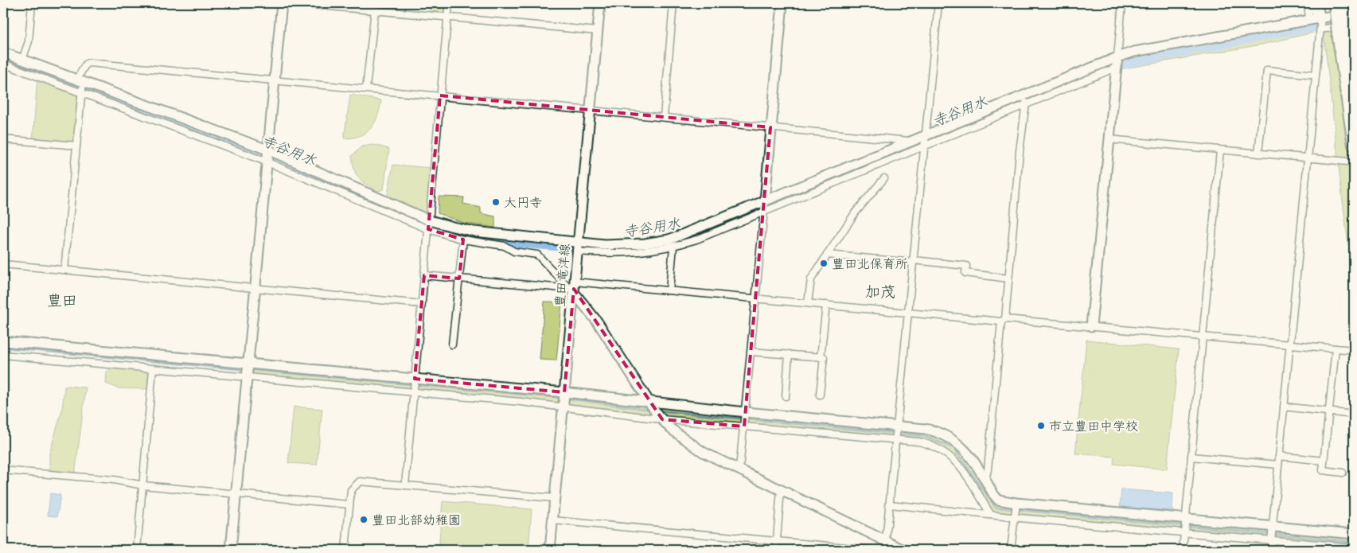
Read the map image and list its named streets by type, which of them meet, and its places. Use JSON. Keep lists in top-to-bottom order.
{
  "streets": {
    "street": ["豊田竜洋線"]
  },
  "districts": ["加茂", "豊田"],
  "water": ["寺谷用水"],
  "places": [
    "大円寺",
    "豊田北保育所",
    "市立豊田中学校",
    "豊田北部幼稚園"
  ]
}
